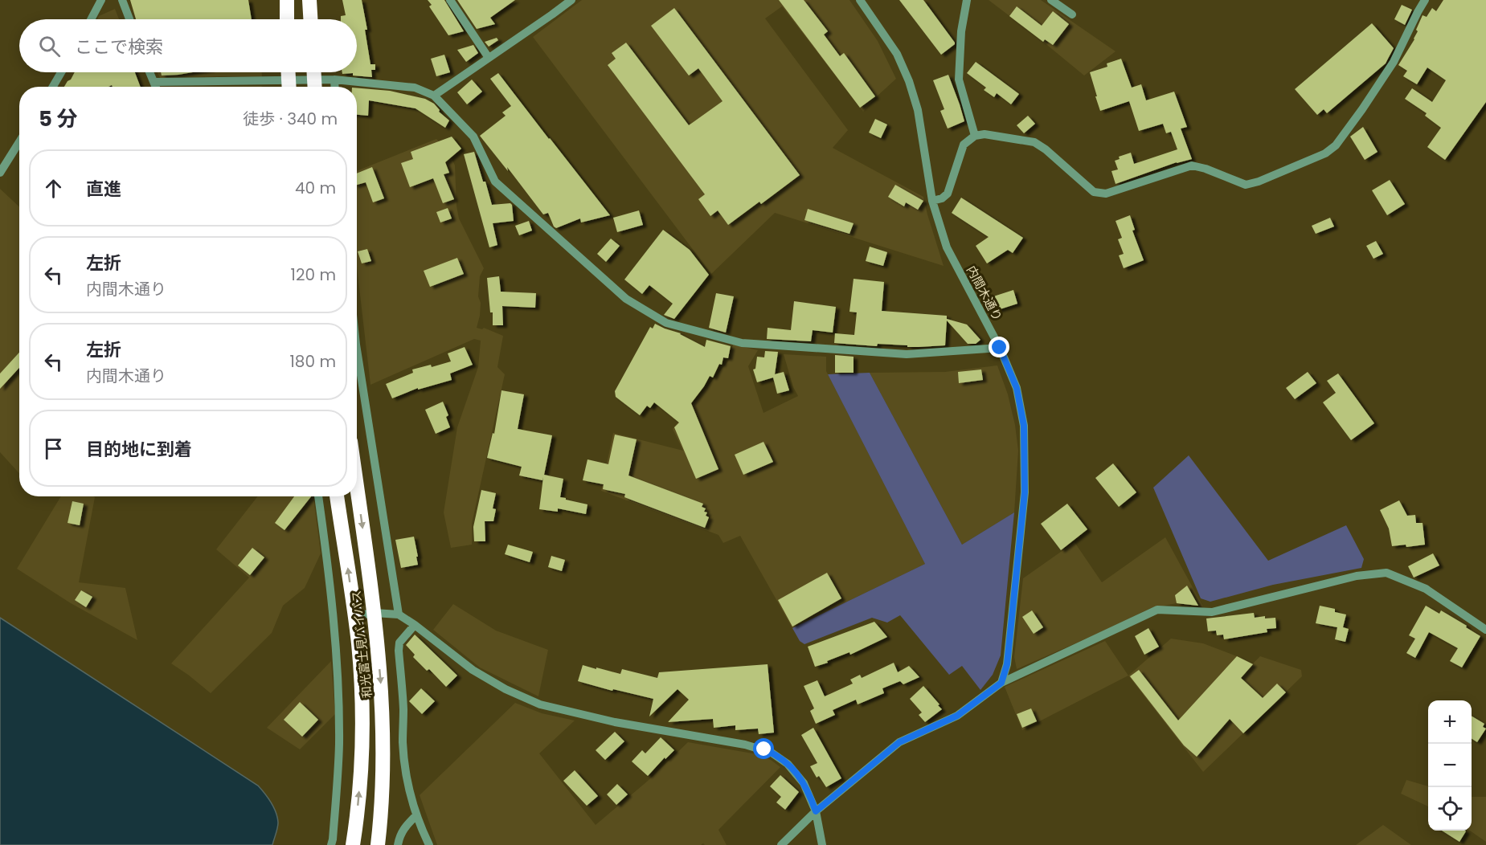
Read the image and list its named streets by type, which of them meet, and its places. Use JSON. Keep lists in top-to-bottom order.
{
  "streets": {
    "highway": ["和光富士見バイパス"],
    "street": ["内間木通り"]
  },
  "page": {
    "search": "ここで検索",
    "heading": ["5 分", "徒歩 · 340 m"],
    "list": [
      ["直進", "40 m"],
      ["左折", "内間木通り", "120 m"],
      ["左折", "内間木通り", "180 m"],
      "目的地に到着"
    ],
    "map_buttons": ["+", "−"]
  }
}
